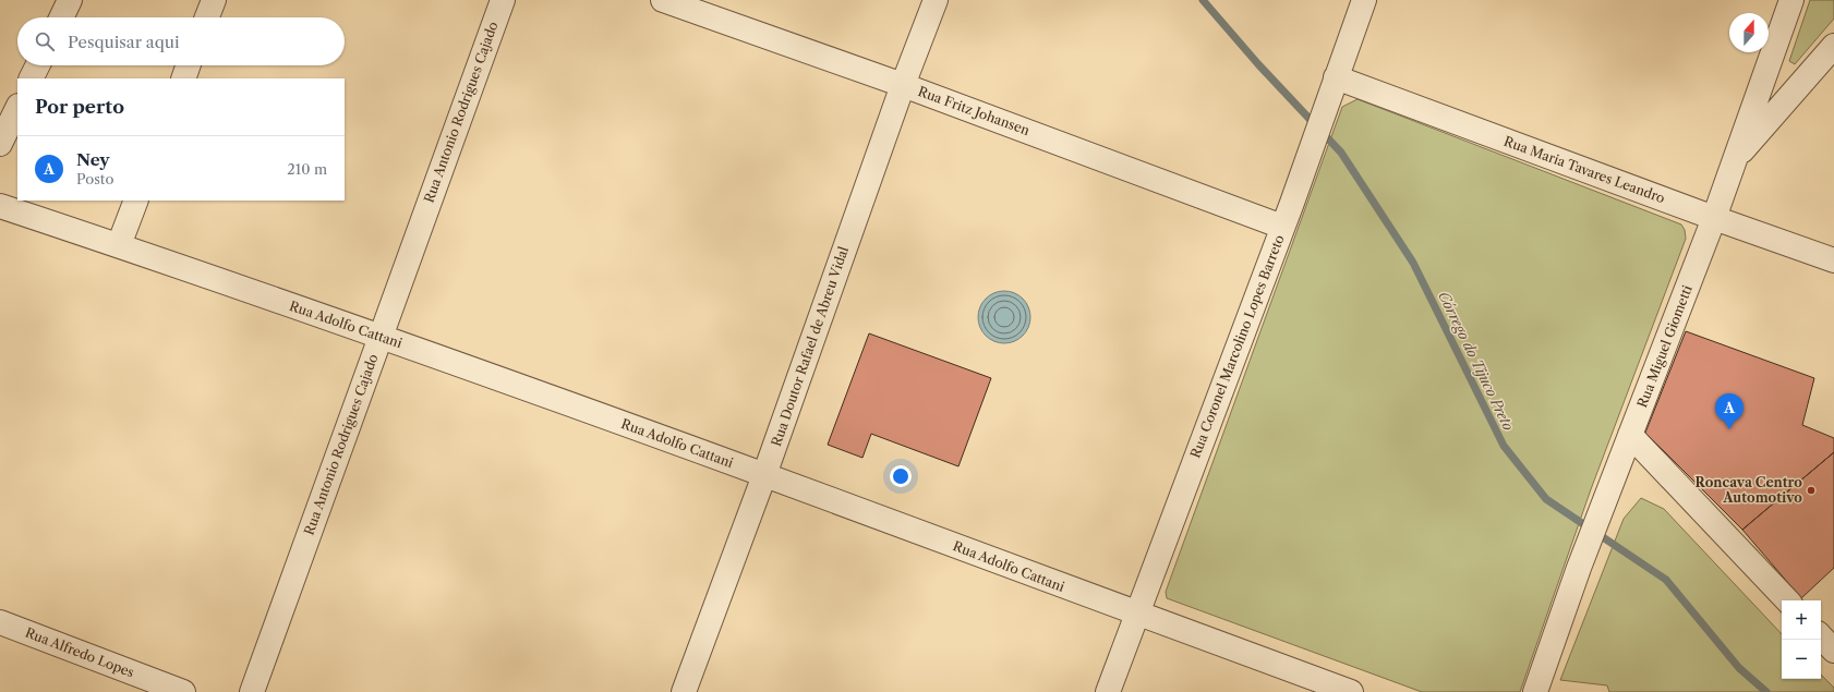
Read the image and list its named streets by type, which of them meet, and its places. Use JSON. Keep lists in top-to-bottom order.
{
  "streets": {
    "street": [
      "Rua Fritz Johansen",
      "Rua Antonio Rodrigues Cajado",
      "Rua Maria Tavares Leandro",
      "Rua Adolfo Cattani",
      "Rua Doutor Rafael de Abreu Vidal",
      "Rua Coronel Marcolino Lopes Barreto",
      "Rua Miguel Giometti",
      "Rua Alfredo Lopes"
    ]
  },
  "crossings": [
    ["Rua Fritz Johansen", "Rua Doutor Rafael de Abreu Vidal"],
    ["Rua Fritz Johansen", "Rua Coronel Marcolino Lopes Barreto"],
    ["Rua Antonio Rodrigues Cajado", "Rua Adolfo Cattani"],
    ["Rua Maria Tavares Leandro", "Rua Coronel Marcolino Lopes Barreto"],
    ["Rua Maria Tavares Leandro", "Rua Miguel Giometti"],
    ["Rua Adolfo Cattani", "Rua Doutor Rafael de Abreu Vidal"],
    ["Rua Adolfo Cattani", "Rua Coronel Marcolino Lopes Barreto"]
  ],
  "water": ["Córrego do Tijuco Preto"],
  "places": ["Roncava Centro Automotivo"],
  "north": "top",
  "page": {
    "search": "Pesquisar aqui",
    "heading": "Por perto",
    "list": [
      {
        "mark": "A",
        "name": "Ney",
        "note": "Posto",
        "value": "210 m"
      }
    ],
    "pins": "A",
    "map_buttons": ["+", "−"]
  }
}
